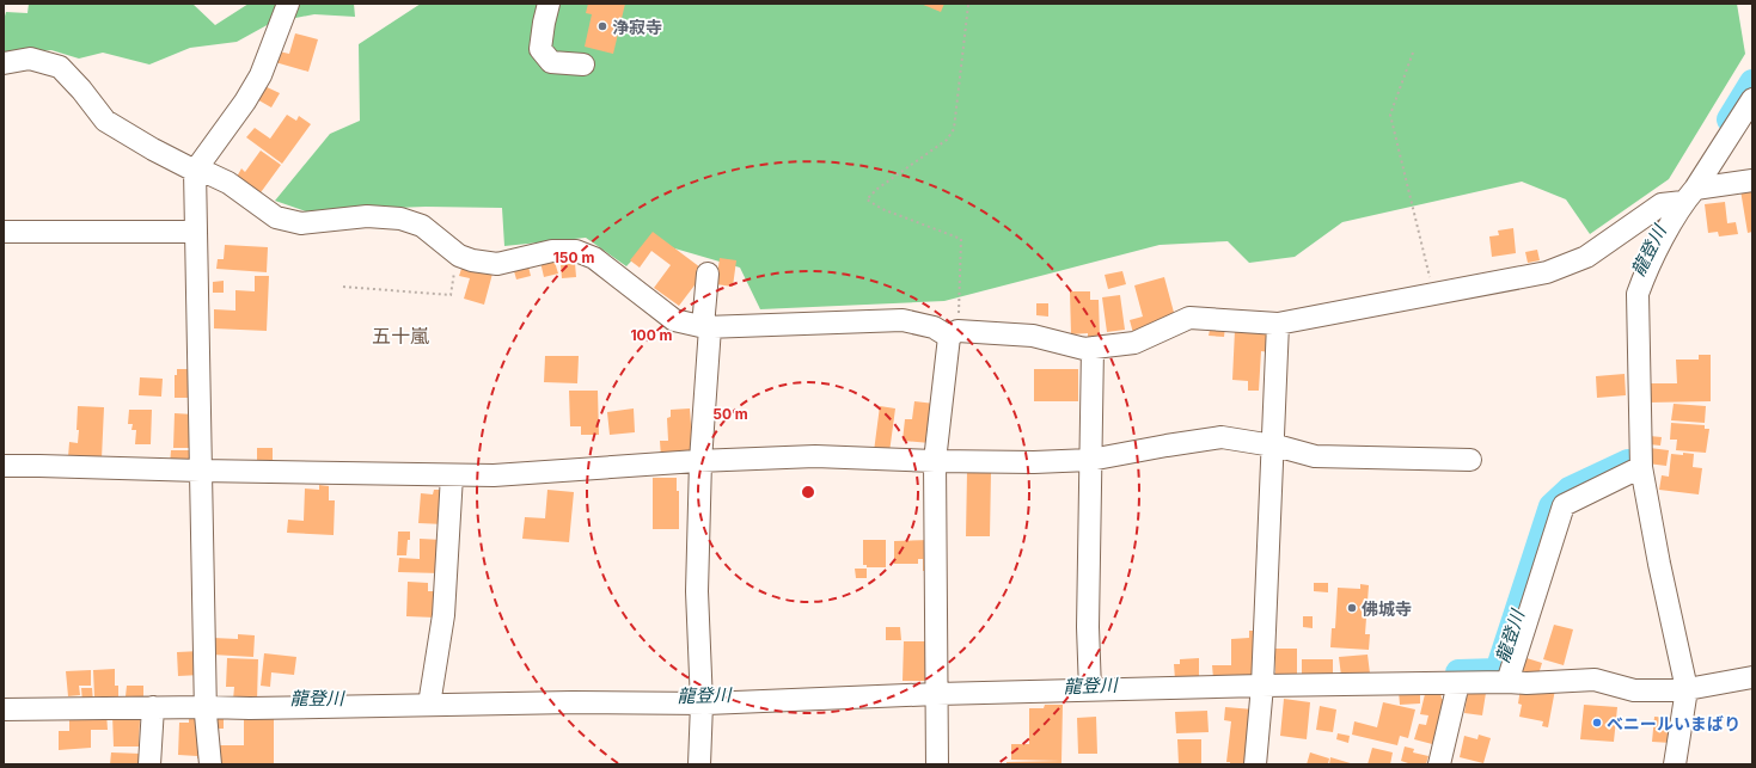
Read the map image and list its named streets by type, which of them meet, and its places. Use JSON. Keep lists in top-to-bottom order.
{
  "districts": ["五十嵐"],
  "water": ["龍登川"],
  "places": ["浄寂寺", "佛城寺", "べニールいまばり"],
  "rings": ["150 m", "100 m", "50 m"]
}
